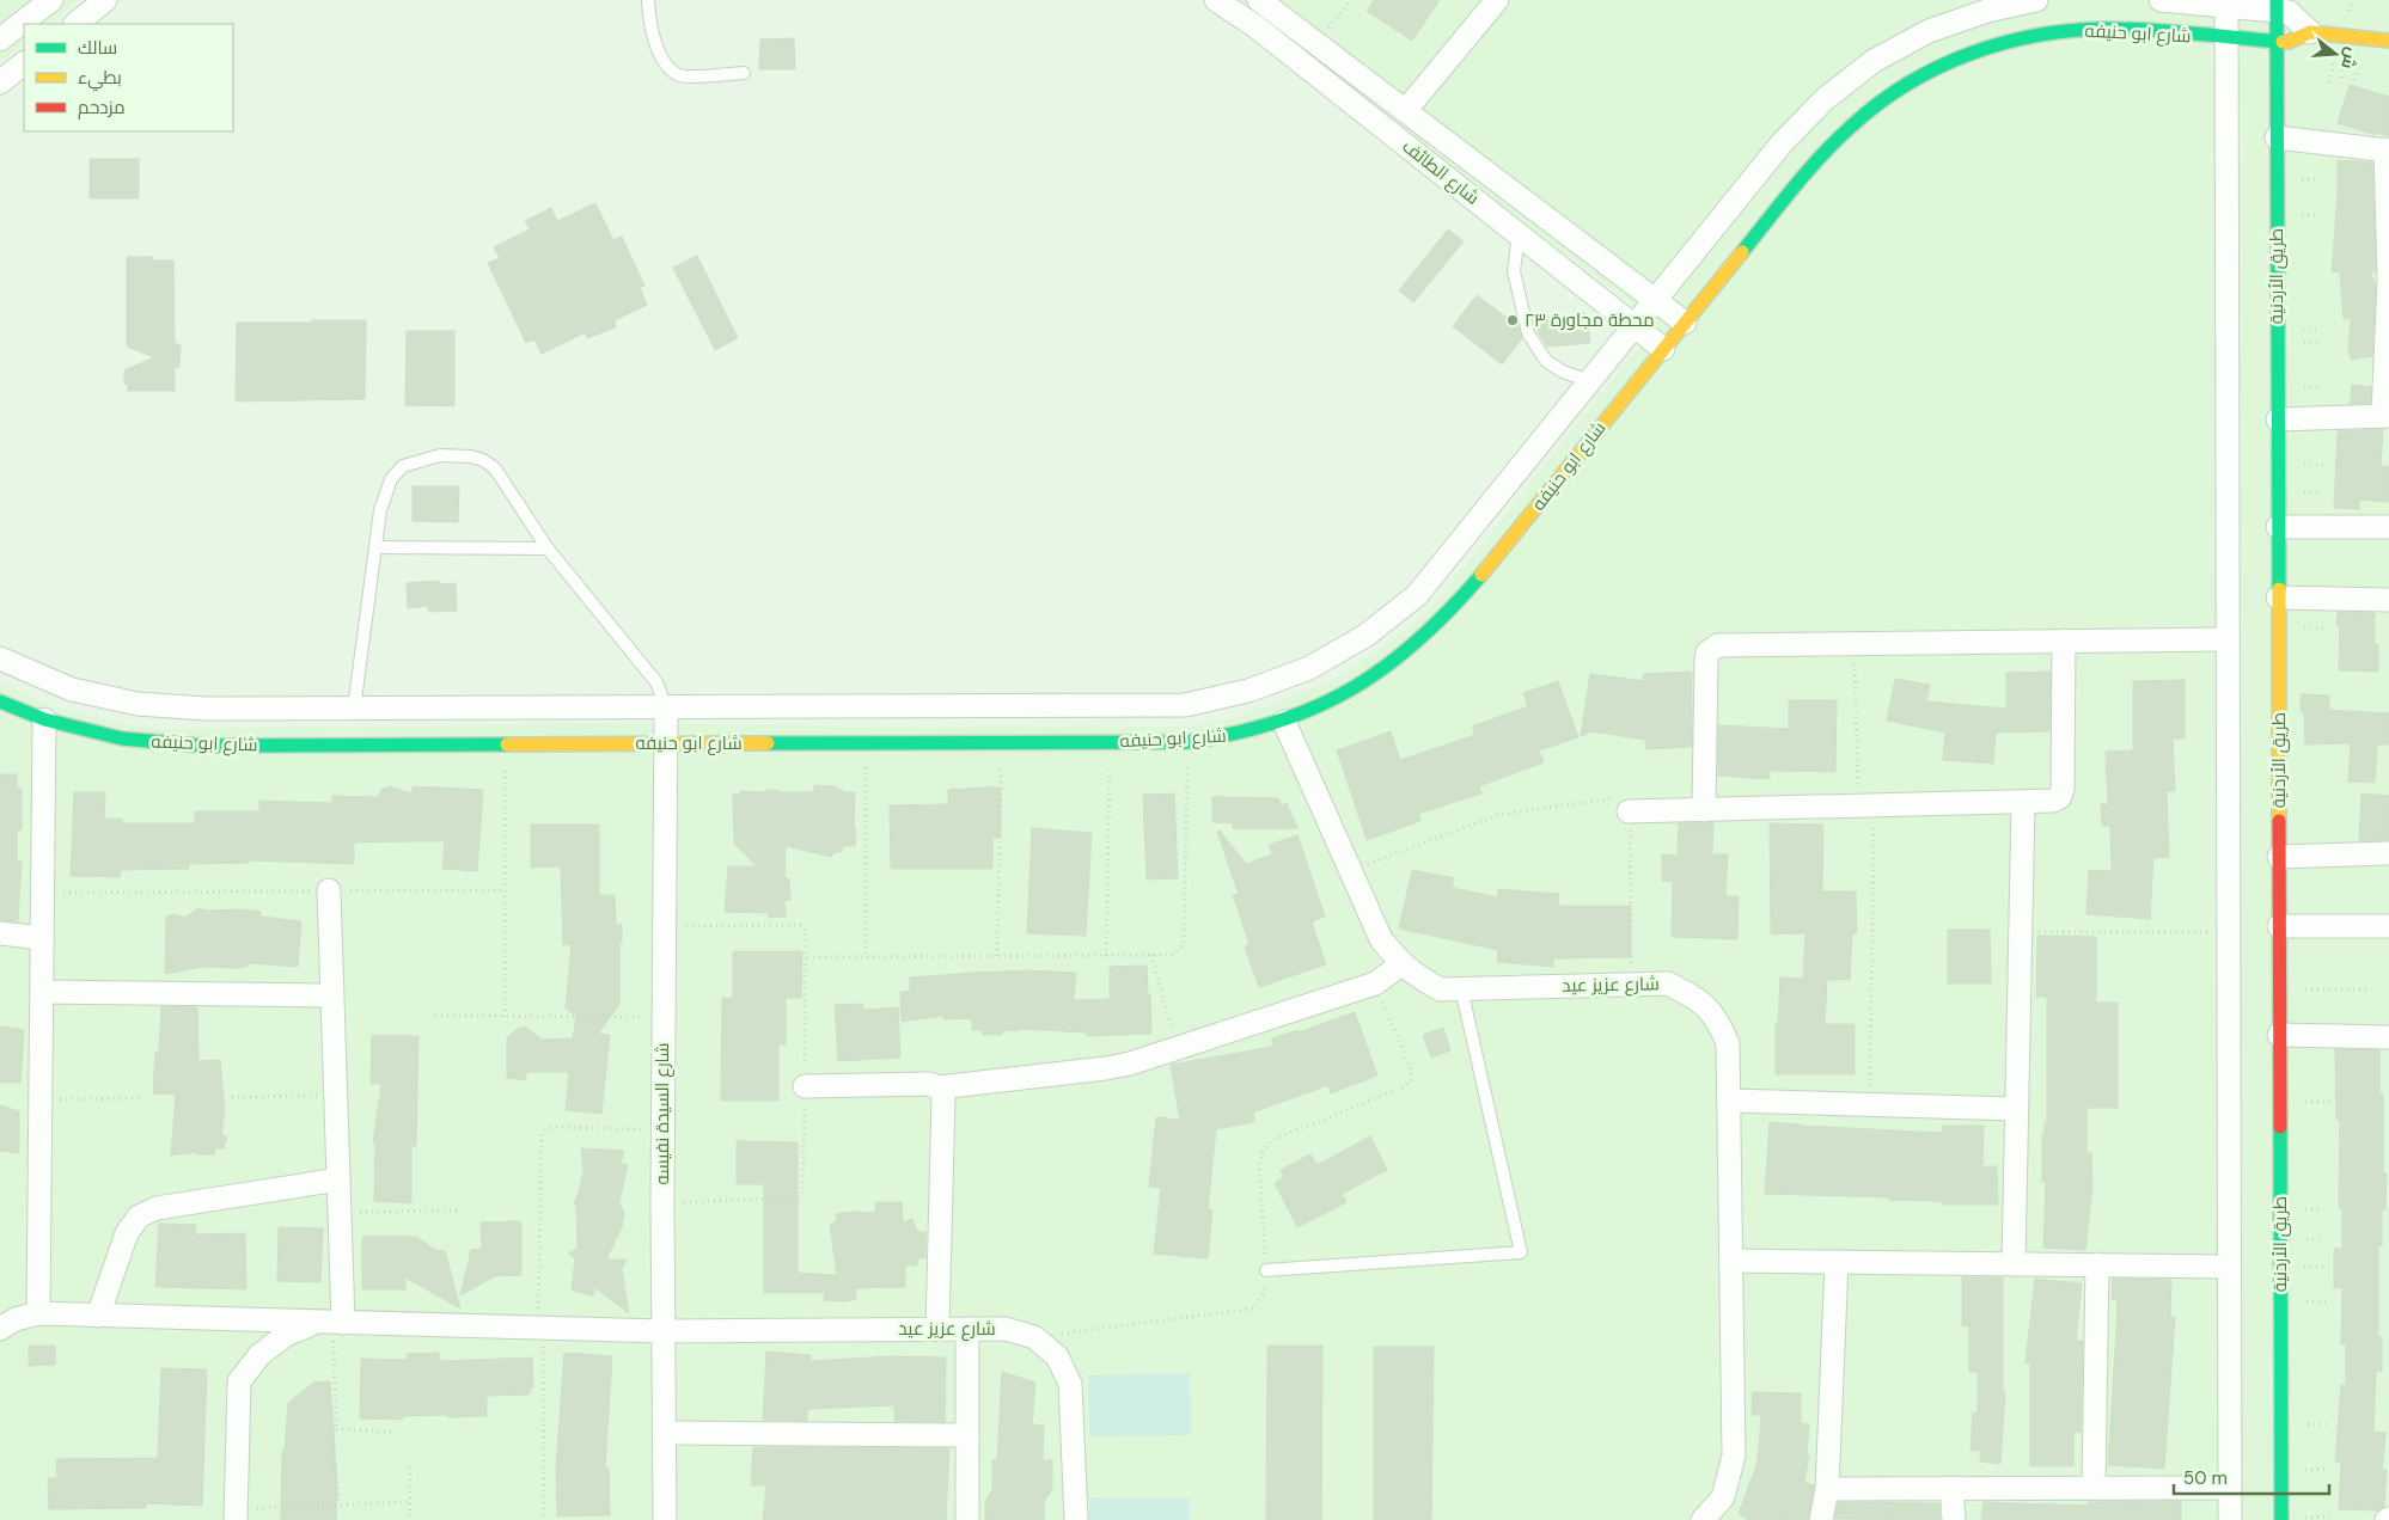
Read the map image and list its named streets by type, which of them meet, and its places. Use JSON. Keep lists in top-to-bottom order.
{
  "streets": {
    "street": [
      "شارع ابو حنيفه",
      "شارع الطائف",
      "طريق الأردنية",
      "شارع عزيز عيد",
      "شارع السيدة نفيسه"
    ]
  },
  "crossings": [
    ["شارع ابو حنيفه", "شارع الطائف"],
    ["شارع ابو حنيفه", "طريق الأردنية"],
    ["شارع ابو حنيفه", "شارع عزيز عيد"],
    ["شارع ابو حنيفه", "شارع السيدة نفيسه"],
    ["شارع عزيز عيد", "شارع السيدة نفيسه"]
  ],
  "places": ["محطة مجاورة ٢٣"],
  "legend": ["سالك", "بطيء", "مزدحم"],
  "scale_bar": "50 m",
  "north": "right"
}
